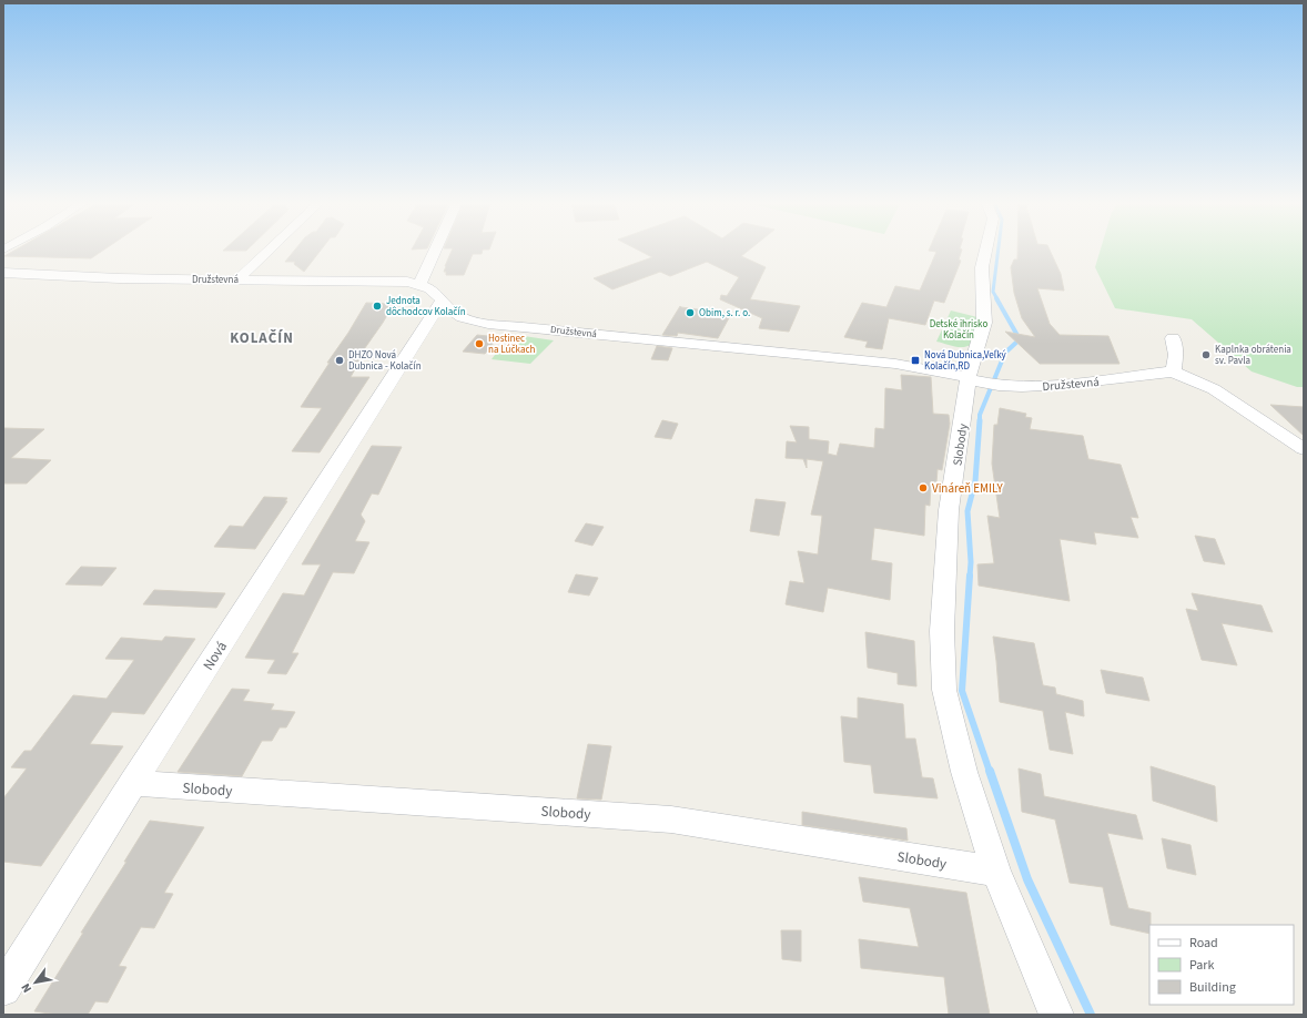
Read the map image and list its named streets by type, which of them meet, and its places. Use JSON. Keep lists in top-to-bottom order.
{
  "streets": {
    "street": ["Družstevná", "Slobody", "Nová"]
  },
  "crossings": [
    ["Družstevná", "Slobody"],
    ["Družstevná", "Nová"],
    ["Slobody", "Nová"]
  ],
  "districts": ["KOLAČÍN"],
  "parks": ["Detské ihrisko Kolačín"],
  "places": {
    "other": [
      "Jednota dôchodcov Kolačín",
      "Obim, s. r. o.",
      "Hostinec na Lúčkach",
      "Kaplnka obrátenia sv. Pavla",
      "DHZO Nová Dubnica - Kolačín",
      "Vináreň EMILY"
    ],
    "transit": ["Nová Dubnica,Veľký Kolačín,RD"]
  },
  "legend": ["Road", "Park", "Building"],
  "north": "bottom left"
}
